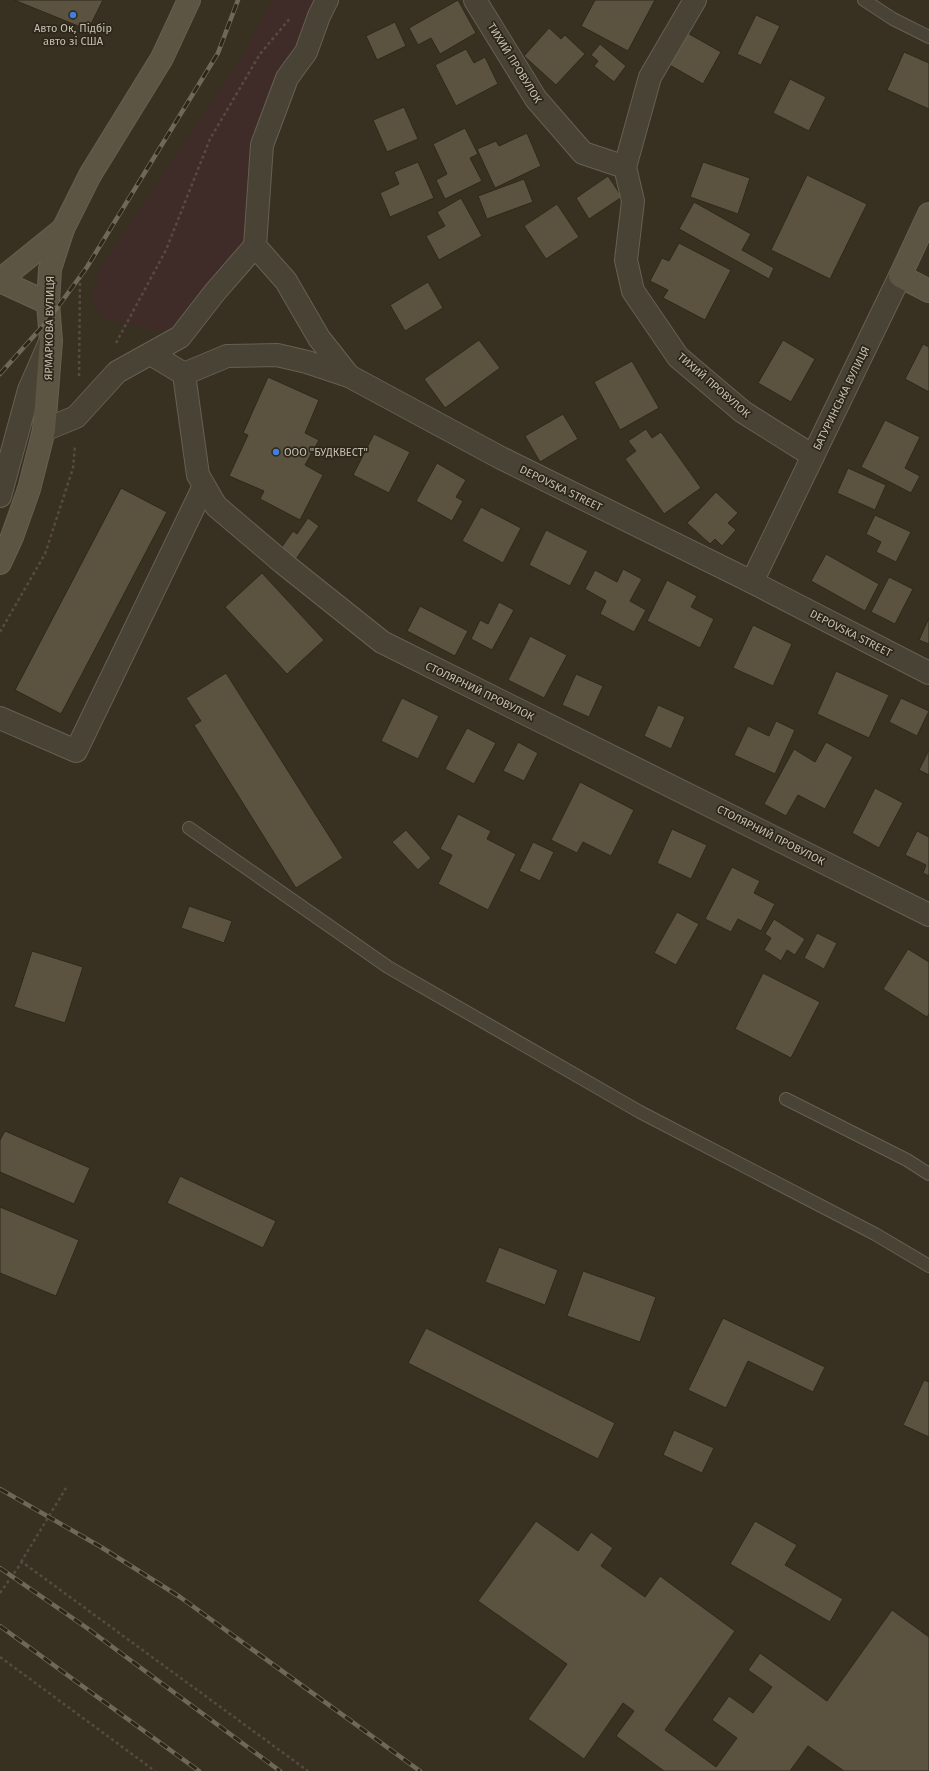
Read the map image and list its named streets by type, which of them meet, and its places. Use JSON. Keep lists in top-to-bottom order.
{
  "streets": {
    "main road": ["ЯРМАРКОВА ВУЛИЦЯ", "БАТУРИНСЬКА ВУЛИЦЯ"],
    "street": ["ТИХИЙ ПРОВУЛОК", "DEPOVSKA STREET", "СТОЛЯРНИЙ ПРОВУЛОК"]
  },
  "crossings": [
    ["ТИХИЙ ПРОВУЛОК", "БАТУРИНСЬКА ВУЛИЦЯ"],
    ["БАТУРИНСЬКА ВУЛИЦЯ", "DEPOVSKA STREET"],
    ["DEPOVSKA STREET", "СТОЛЯРНИЙ ПРОВУЛОК"]
  ],
  "places": ["Авто Ок, Підбір авто зі США", "ООО \"БУДКВЕСТ\""]
}
